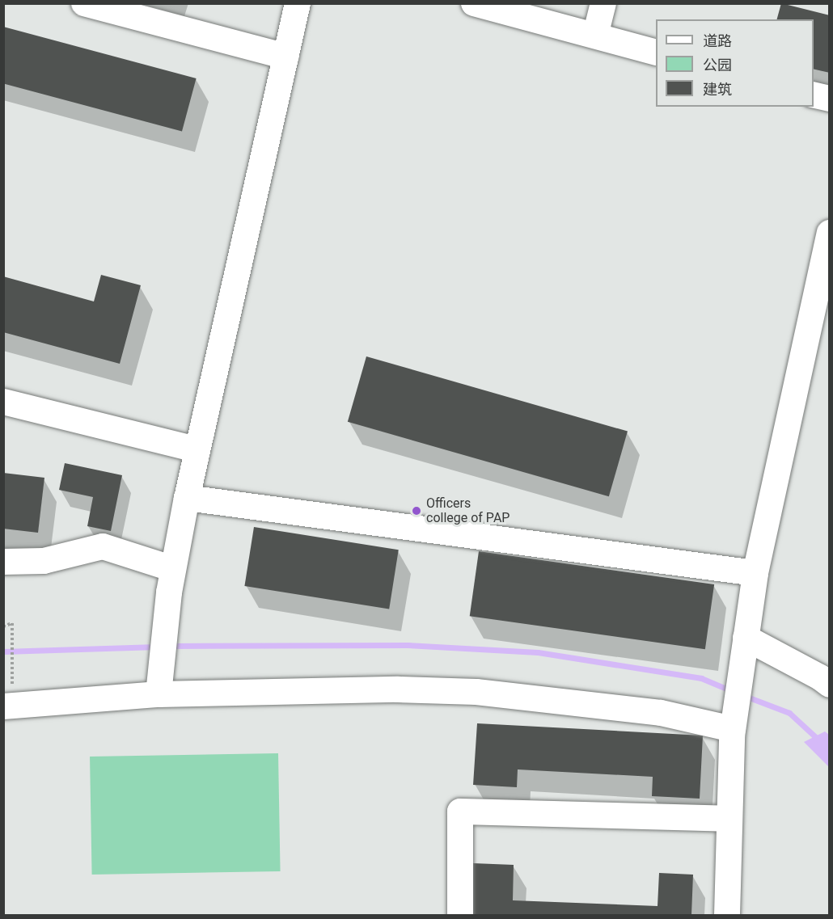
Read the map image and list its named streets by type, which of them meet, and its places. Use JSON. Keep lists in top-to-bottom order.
{
  "places": ["Officers college of PAP"],
  "legend": ["道路", "公园", "建筑"]
}
